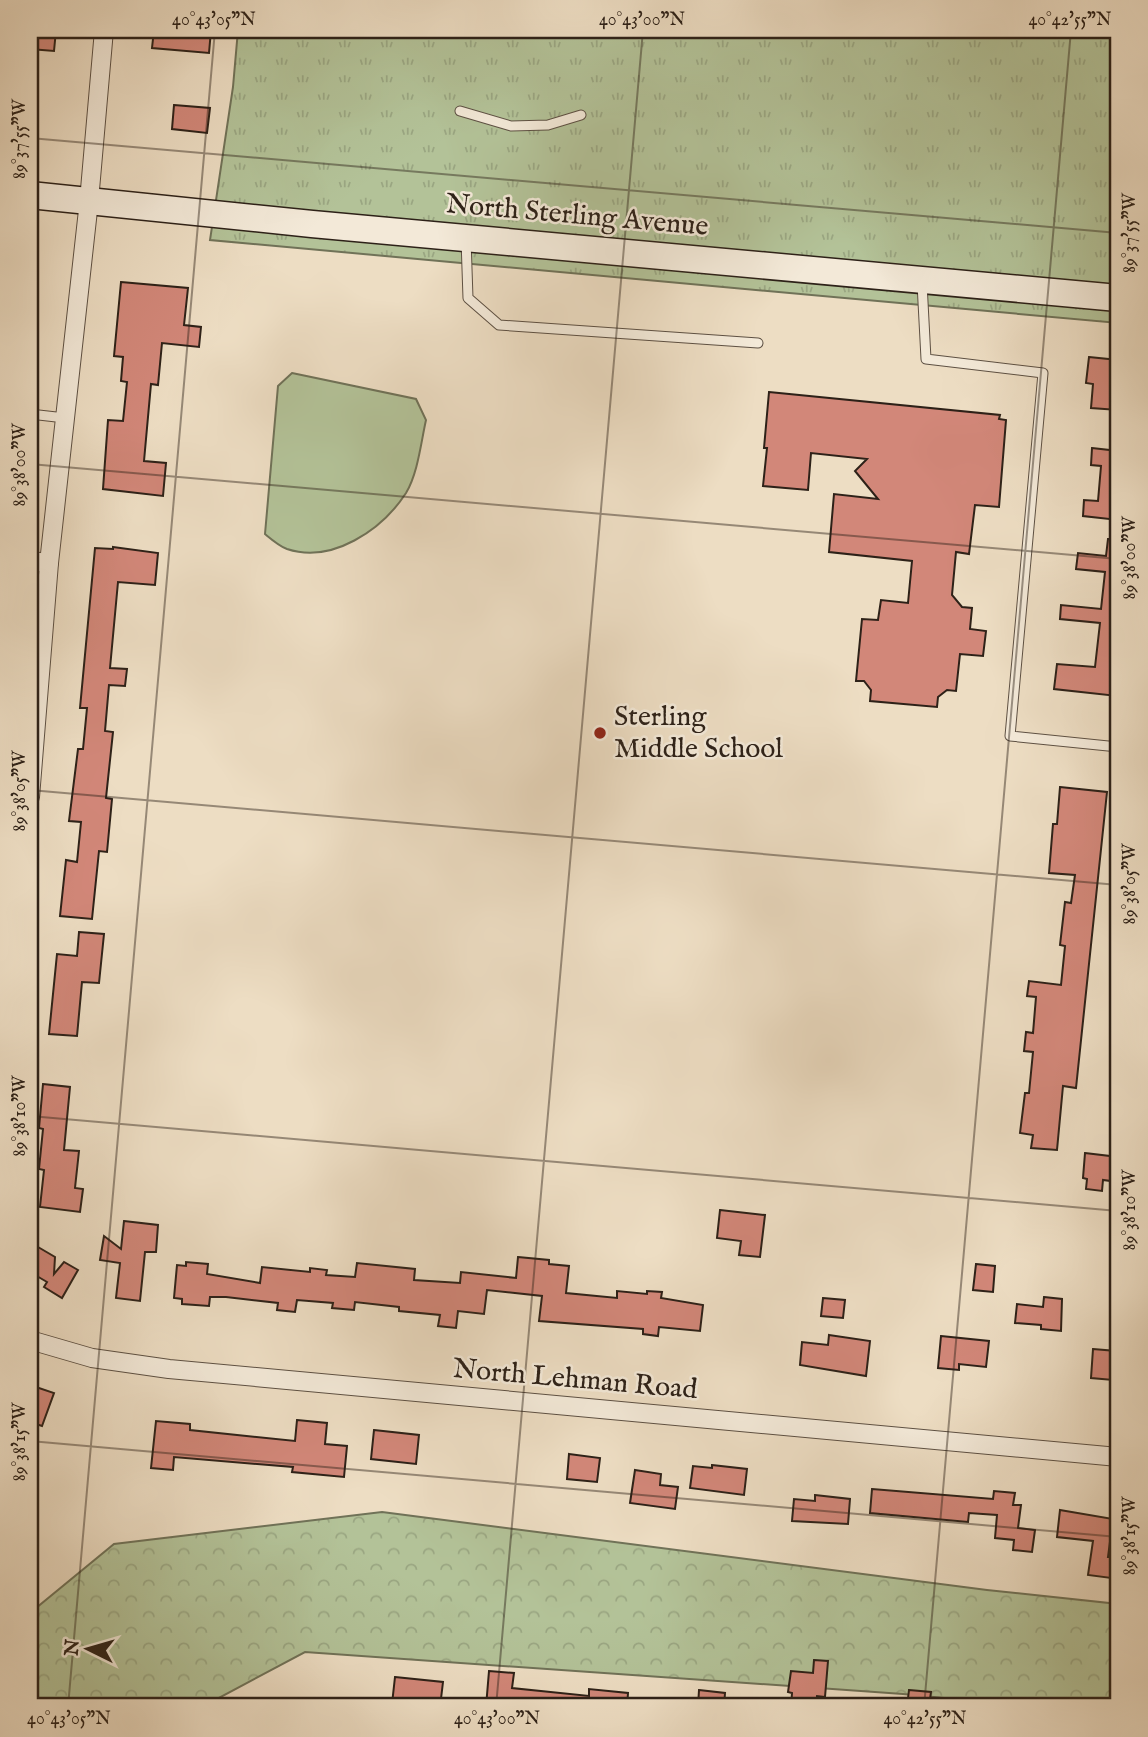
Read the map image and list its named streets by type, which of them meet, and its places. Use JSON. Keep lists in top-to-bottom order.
{
  "streets": {
    "main road": ["North Sterling Avenue"],
    "street": ["North Lehman Road"]
  },
  "places": ["Sterling Middle School"],
  "north": "left",
  "coordinates": [
    "40°43'05\"N",
    "40°43'00\"N",
    "40°42'55\"N",
    "89°37'55\"W",
    "89°38'00\"W",
    "89°38'05\"W",
    "89°38'10\"W",
    "89°38'15\"W"
  ]
}
